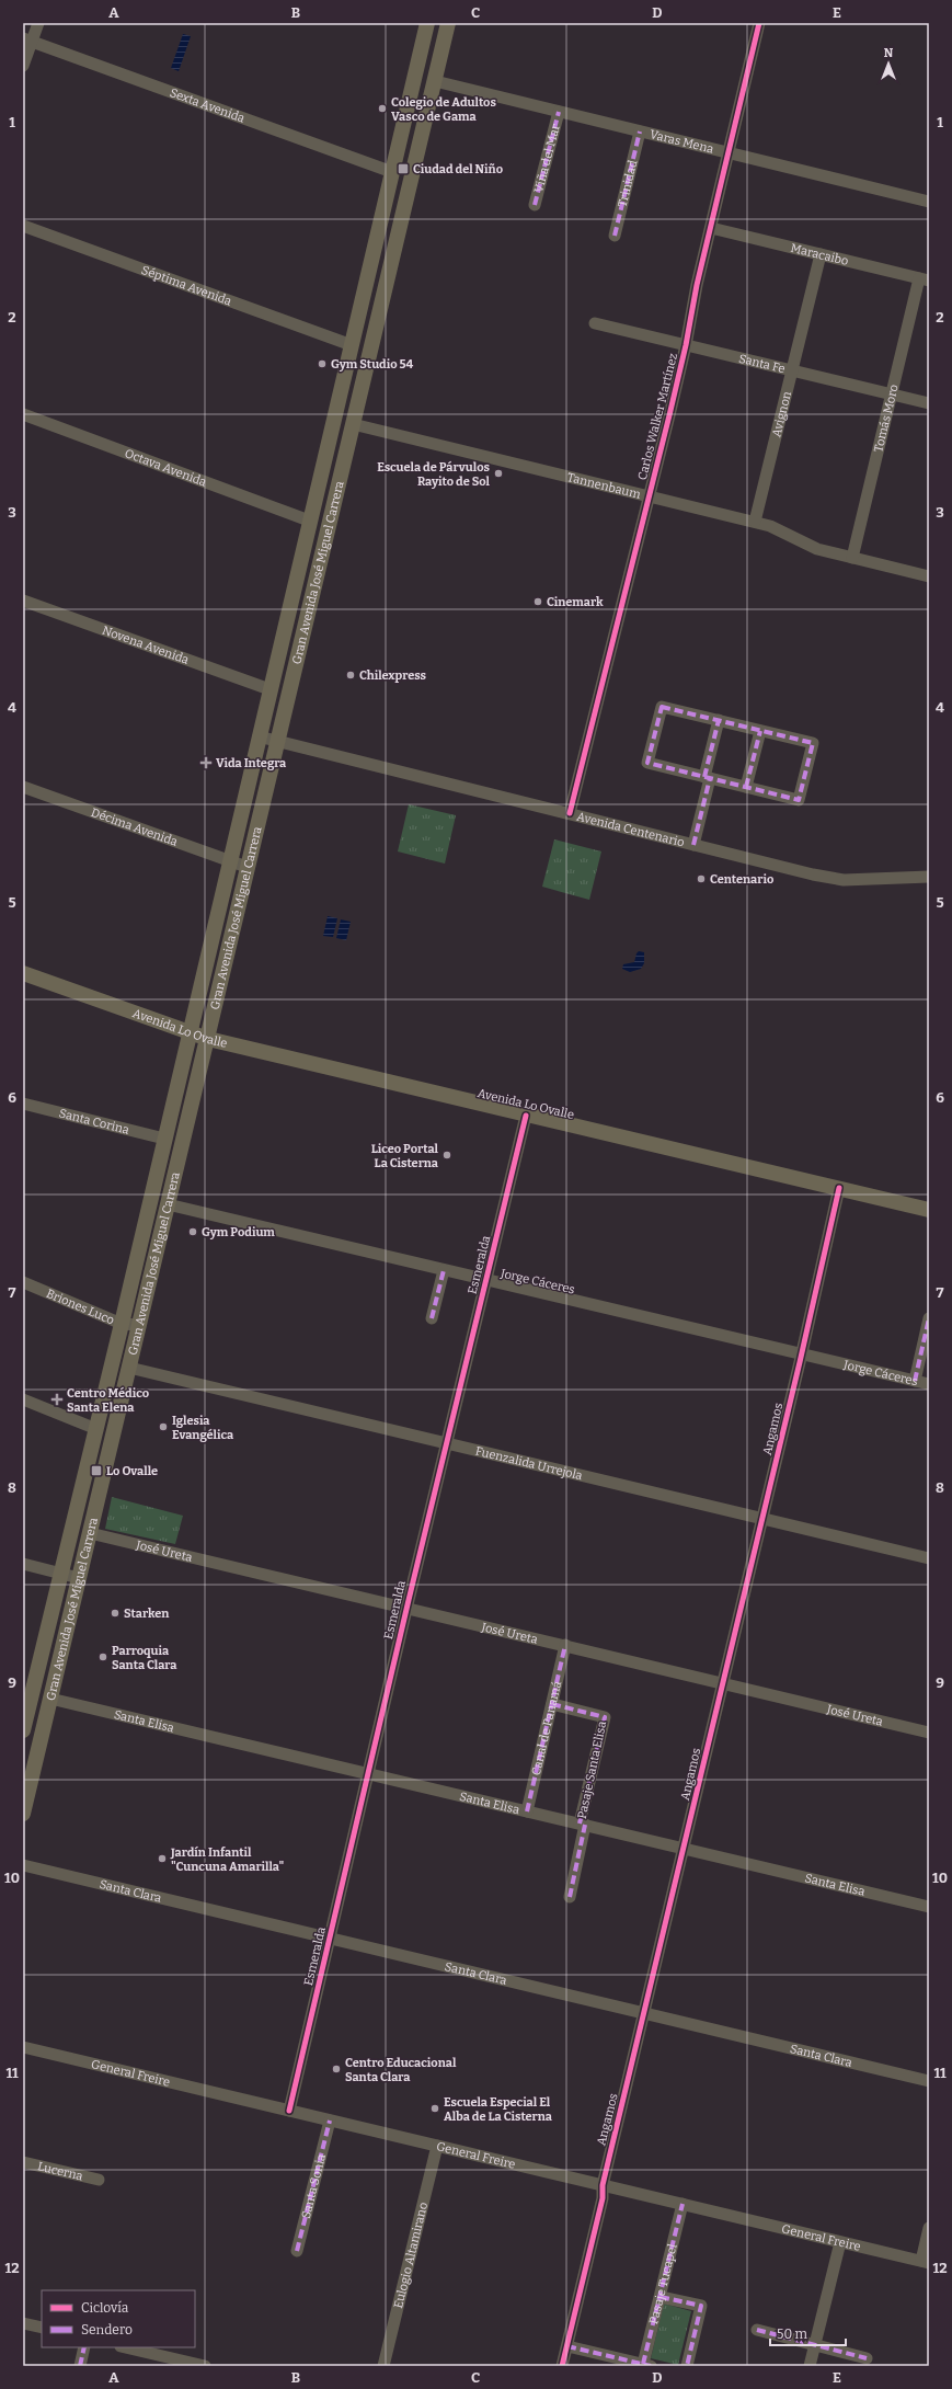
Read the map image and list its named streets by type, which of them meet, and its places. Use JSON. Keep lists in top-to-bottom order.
{
  "streets": {
    "main road": ["Gran Avenida José Miguel Carrera", "Avenida Lo Ovalle"],
    "street": [
      "Sexta Avenida",
      "Varas Mena",
      "Viña del Mar",
      "Trinidad",
      "Maracaibo",
      "Séptima Avenida",
      "Santa Fe",
      "Avignon",
      "Carlos Walker Martínez",
      "Tomás Moro",
      "Octava Avenida",
      "Tannenbaum",
      "Novena Avenida",
      "Décima Avenida",
      "Avenida Centenario",
      "Santa Corina",
      "Esmeralda",
      "Jorge Cáceres",
      "Briones Luco",
      "Angamos",
      "Fuenzalida Urrejola",
      "José Ureta",
      "Santa Elisa",
      "Canal de Panamá",
      "Pasaje Santa Elisa",
      "Santa Clara",
      "General Freire",
      "Lucerna",
      "Santa Sonia",
      "Eulogio Altamirano",
      "Pasaje Tucapel"
    ]
  },
  "crossings": [
    ["Sexta Avenida", "Gran Avenida José Miguel Carrera"],
    ["Varas Mena", "Viña del Mar"],
    ["Varas Mena", "Trinidad"],
    ["Varas Mena", "Carlos Walker Martínez"],
    ["Varas Mena", "Gran Avenida José Miguel Carrera"],
    ["Maracaibo", "Avignon"],
    ["Maracaibo", "Carlos Walker Martínez"],
    ["Maracaibo", "Tomás Moro"],
    ["Séptima Avenida", "Gran Avenida José Miguel Carrera"],
    ["Santa Fe", "Avignon"],
    ["Santa Fe", "Carlos Walker Martínez"],
    ["Santa Fe", "Tomás Moro"],
    ["Avignon", "Tannenbaum"],
    ["Carlos Walker Martínez", "Tannenbaum"],
    ["Carlos Walker Martínez", "Avenida Centenario"],
    ["Tomás Moro", "Tannenbaum"],
    ["Octava Avenida", "Gran Avenida José Miguel Carrera"],
    ["Tannenbaum", "Gran Avenida José Miguel Carrera"],
    ["Gran Avenida José Miguel Carrera", "Novena Avenida"],
    ["Gran Avenida José Miguel Carrera", "Décima Avenida"],
    ["Gran Avenida José Miguel Carrera", "Avenida Centenario"],
    ["Gran Avenida José Miguel Carrera", "Avenida Lo Ovalle"],
    ["Gran Avenida José Miguel Carrera", "Santa Corina"],
    ["Gran Avenida José Miguel Carrera", "Jorge Cáceres"],
    ["Gran Avenida José Miguel Carrera", "Briones Luco"],
    ["Gran Avenida José Miguel Carrera", "Fuenzalida Urrejola"],
    ["Gran Avenida José Miguel Carrera", "José Ureta"],
    ["Gran Avenida José Miguel Carrera", "Santa Elisa"],
    ["Avenida Lo Ovalle", "Esmeralda"],
    ["Avenida Lo Ovalle", "Angamos"],
    ["Esmeralda", "Jorge Cáceres"],
    ["Esmeralda", "Fuenzalida Urrejola"],
    ["Esmeralda", "José Ureta"],
    ["Esmeralda", "Santa Elisa"],
    ["Esmeralda", "Santa Clara"],
    ["Esmeralda", "General Freire"],
    ["Jorge Cáceres", "Angamos"],
    ["Angamos", "Fuenzalida Urrejola"],
    ["Angamos", "José Ureta"],
    ["Angamos", "Santa Elisa"],
    ["Angamos", "Santa Clara"],
    ["Angamos", "General Freire"],
    ["José Ureta", "Canal de Panamá"],
    ["Santa Elisa", "Canal de Panamá"],
    ["Santa Elisa", "Pasaje Santa Elisa"],
    ["Canal de Panamá", "Pasaje Santa Elisa"],
    ["General Freire", "Santa Sonia"],
    ["General Freire", "Eulogio Altamirano"],
    ["General Freire", "Pasaje Tucapel"]
  ],
  "places": {
    "other": [
      "Colegio de Adultos Vasco de Gama",
      "Gym Studio 54",
      "Escuela de Párvulos Rayito de Sol",
      "Cinemark",
      "Chilexpress",
      "Centenario",
      "Liceo Portal La Cisterna",
      "Gym Podium",
      "Iglesia Evangélica",
      "Starken",
      "Parroquia Santa Clara",
      "Jardín Infantil \"Cuncuna Amarilla\"",
      "Centro Educacional Santa Clara",
      "Escuela Especial El Alba de La Cisterna"
    ],
    "transit": ["Ciudad del Niño", "Lo Ovalle"],
    "health": ["Vida Integra", "Centro Médico Santa Elena"]
  },
  "legend": ["Ciclovía", "Sendero"],
  "scale_bar": "50 m",
  "north": "top",
  "grid": {
    "columns": [
      "A",
      "B",
      "C",
      "D",
      "E"
    ],
    "rows": [
      "1",
      "2",
      "3",
      "4",
      "5",
      "6",
      "7",
      "8",
      "9",
      "10",
      "11",
      "12"
    ]
  }
}
